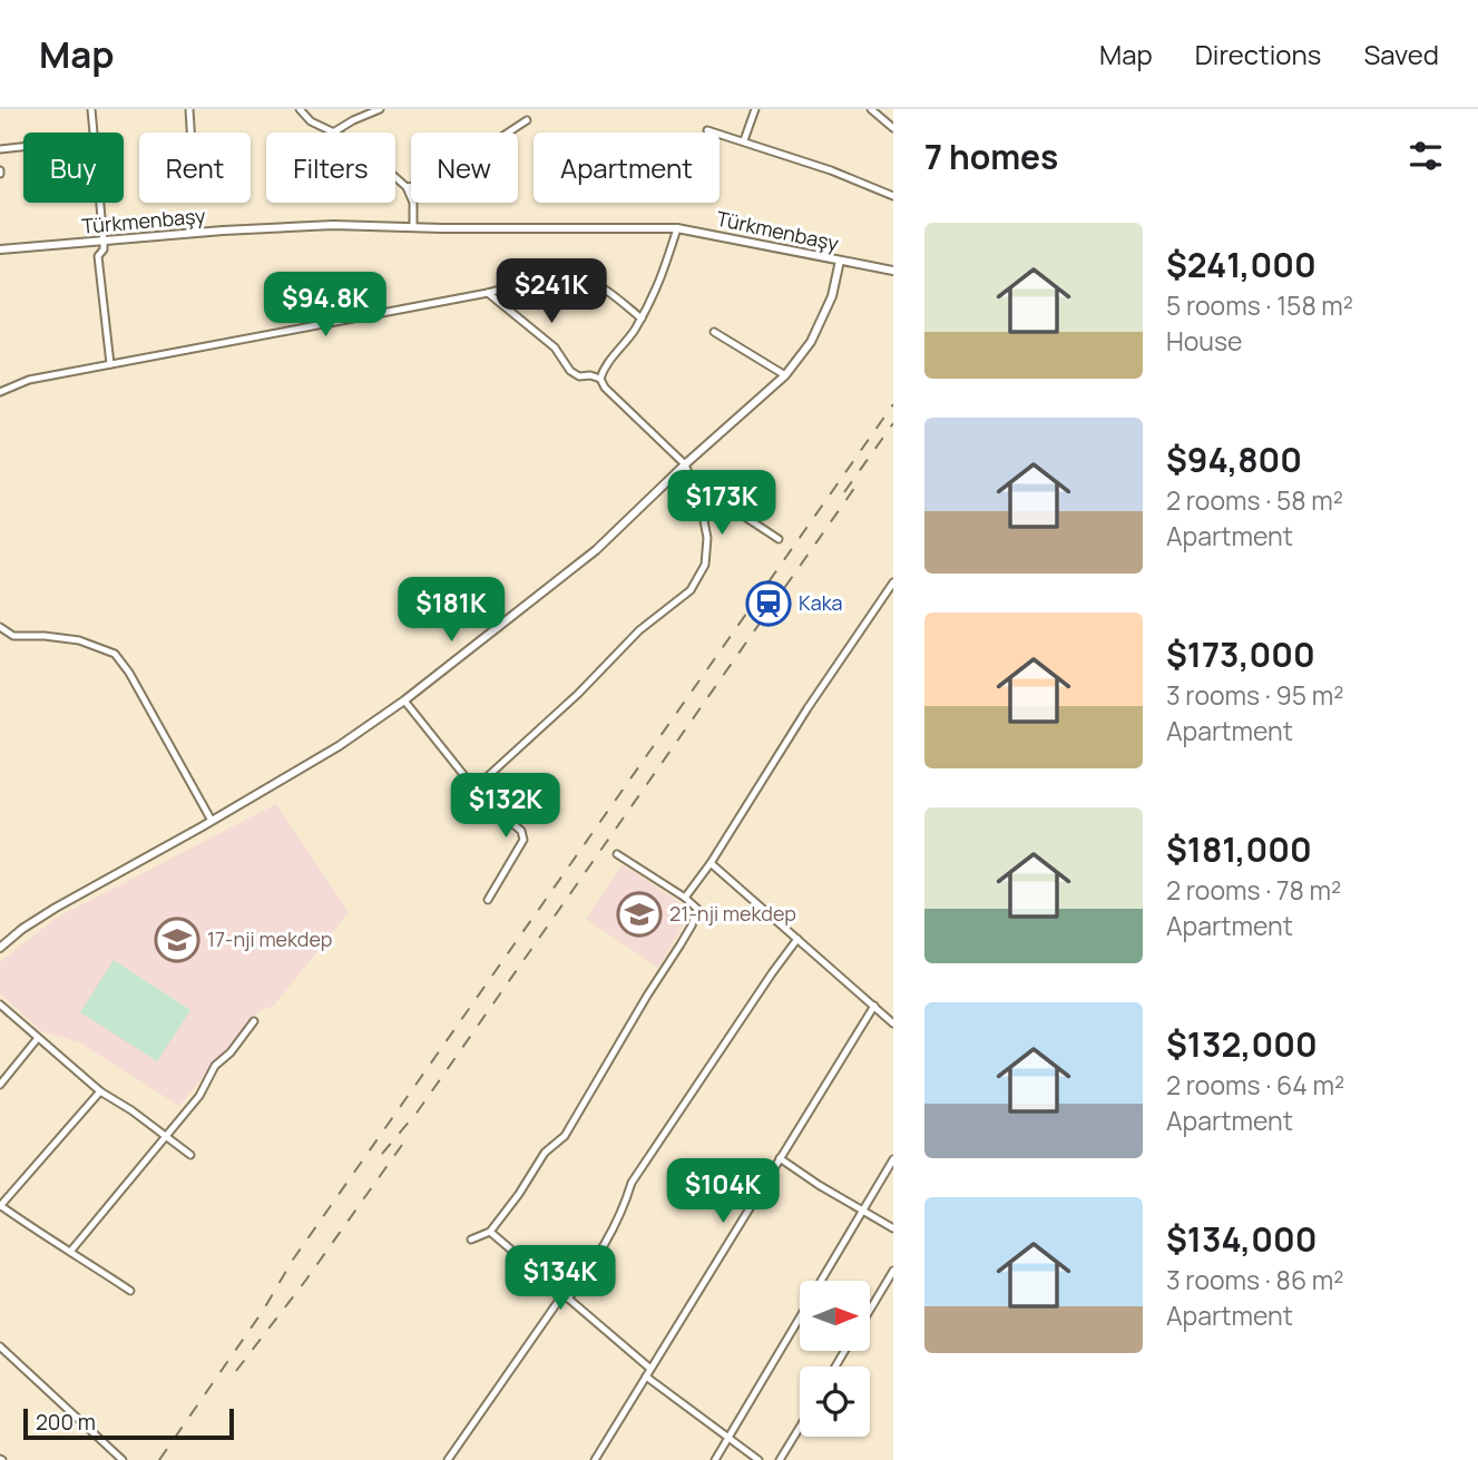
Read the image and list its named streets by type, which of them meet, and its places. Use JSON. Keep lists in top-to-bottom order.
{
  "streets": {
    "street": ["Türkmenbaşy"]
  },
  "places": {
    "station": ["Kaka"],
    "school or university": ["21-nji mekdep", "17-nji mekdep"]
  },
  "scale_bar": "200 m",
  "north": "right",
  "page": {
    "header": "Map",
    "nav": ["Map", "Directions", "Saved"],
    "heading": "7 homes",
    "chip": [
      "Buy",
      "Rent",
      "Filters",
      "New",
      "Apartment"
    ],
    "list": [
      {
        "name": "$241,000",
        "note": "5 rooms · 158 m² · House"
      },
      {
        "name": "$94,800",
        "note": "2 rooms · 58 m² · Apartment"
      },
      {
        "name": "$173,000",
        "note": "3 rooms · 95 m² · Apartment"
      },
      {
        "name": "$181,000",
        "note": "2 rooms · 78 m² · Apartment"
      },
      {
        "name": "$132,000",
        "note": "2 rooms · 64 m² · Apartment"
      },
      {
        "name": "$134,000",
        "note": "3 rooms · 86 m² · Apartment"
      }
    ],
    "price": [
      "$241K",
      "$94.8K",
      "$173K",
      "$181K",
      "$132K",
      "$104K",
      "$134K"
    ],
    "scale": "200 m"
  }
}
